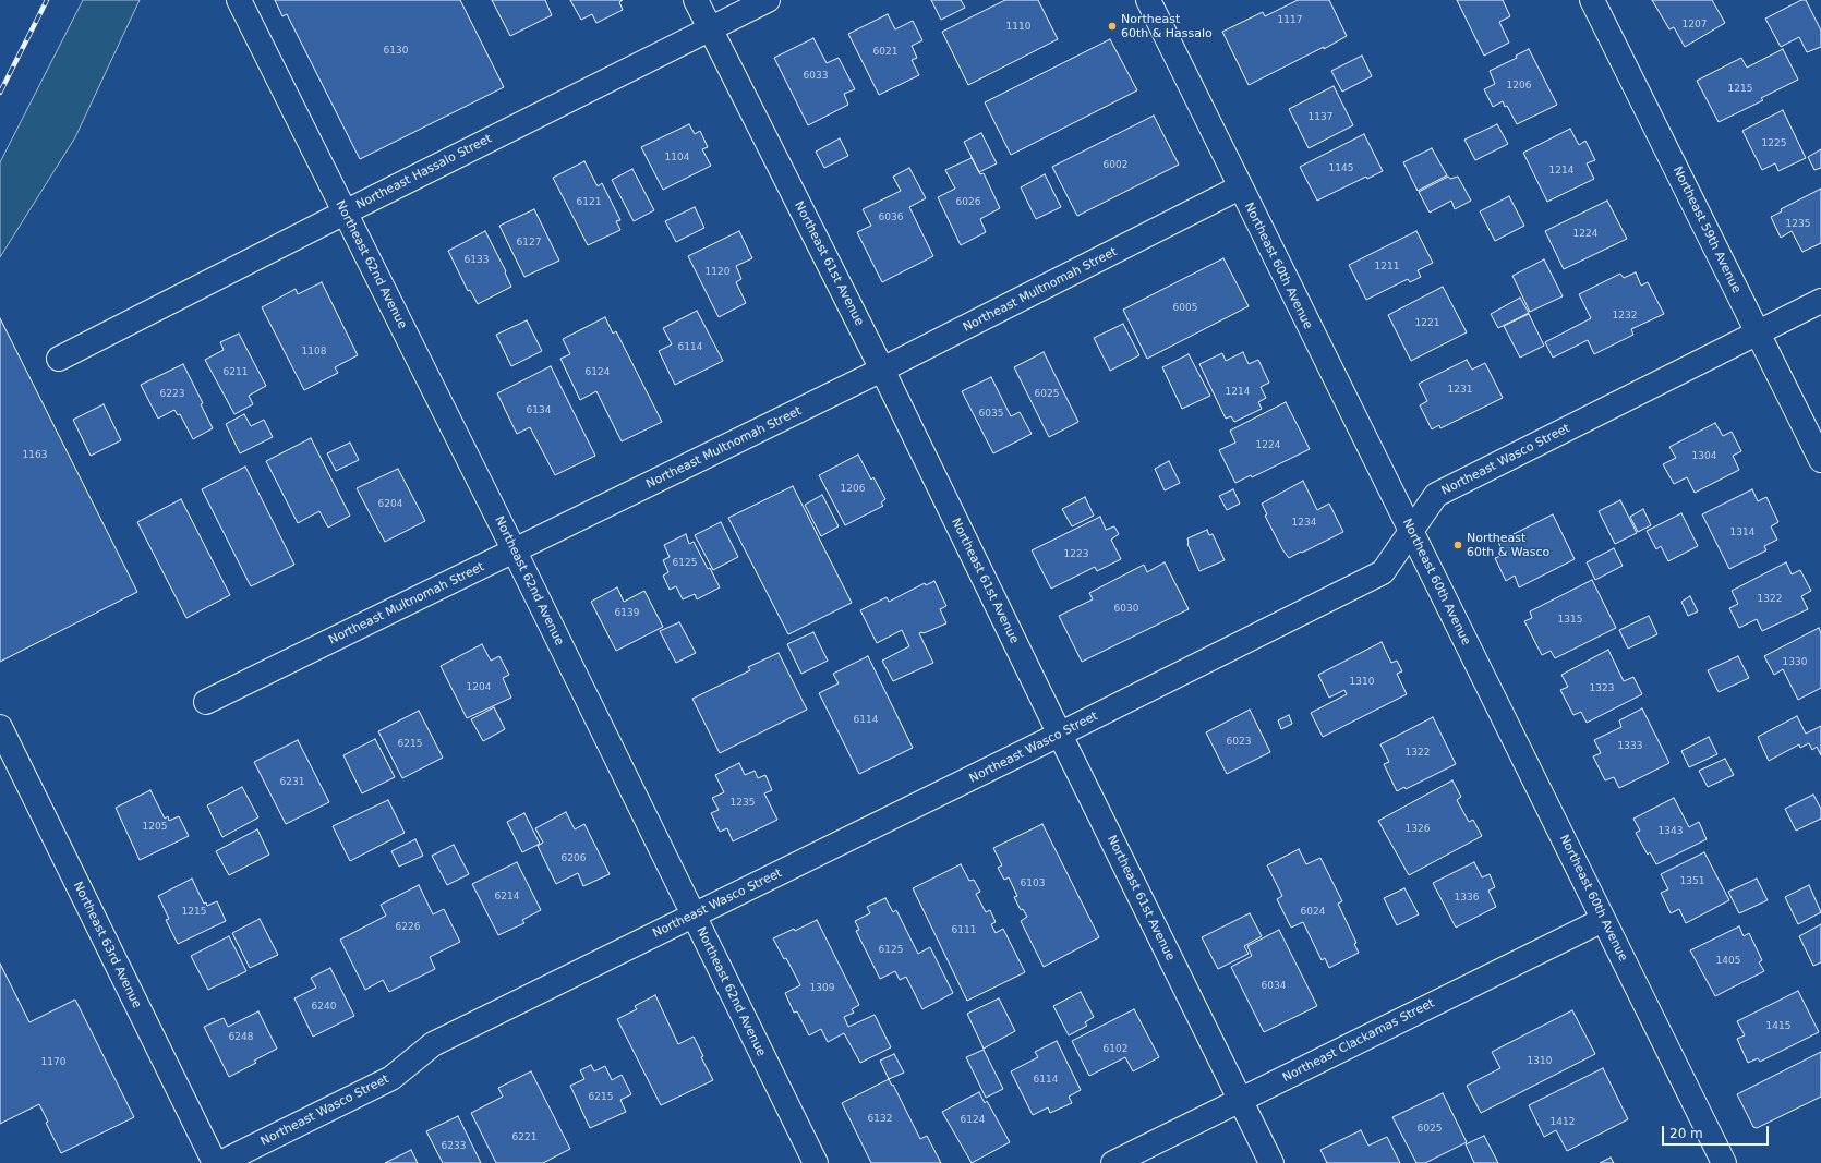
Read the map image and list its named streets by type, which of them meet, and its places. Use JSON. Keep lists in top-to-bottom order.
{
  "streets": {
    "street": [
      "Northeast Hassalo Street",
      "Northeast 59th Avenue",
      "Northeast 61st Avenue",
      "Northeast 62nd Avenue",
      "Northeast 60th Avenue",
      "Northeast Multnomah Street",
      "Northeast Wasco Street",
      "Northeast 63rd Avenue",
      "Northeast Clackamas Street"
    ]
  },
  "crossings": [
    ["Northeast Hassalo Street", "Northeast 61st Avenue"],
    ["Northeast Hassalo Street", "Northeast 62nd Avenue"],
    ["Northeast 59th Avenue", "Northeast Wasco Street"],
    ["Northeast 61st Avenue", "Northeast Multnomah Street"],
    ["Northeast 61st Avenue", "Northeast Wasco Street"],
    ["Northeast 61st Avenue", "Northeast Clackamas Street"],
    ["Northeast 62nd Avenue", "Northeast Multnomah Street"],
    ["Northeast 62nd Avenue", "Northeast Wasco Street"],
    ["Northeast 60th Avenue", "Northeast Multnomah Street"],
    ["Northeast 60th Avenue", "Northeast Wasco Street"],
    ["Northeast 60th Avenue", "Northeast Clackamas Street"]
  ],
  "places": ["Northeast 60th & Hassalo", "Northeast 60th & Wasco"],
  "house_numbers": [
    "1117",
    "1207",
    "1110",
    "6130",
    "6021",
    "6033",
    "1206",
    "1215",
    "1137",
    "1225",
    "1104",
    "6002",
    "1145",
    "1214",
    "6121",
    "6026",
    "6036",
    "1235",
    "1224",
    "6127",
    "6133",
    "1211",
    "1120",
    "6005",
    "1232",
    "1221",
    "6114",
    "1108",
    "6211",
    "6124",
    "1231",
    "1214",
    "6223",
    "6025",
    "6134",
    "6035",
    "1224",
    "1163",
    "1304",
    "1206",
    "6204",
    "1234",
    "1314",
    "1223",
    "6125",
    "1322",
    "6030",
    "6139",
    "1315",
    "1330",
    "1310",
    "1204",
    "1323",
    "6114",
    "6023",
    "6215",
    "1333",
    "1322",
    "6231",
    "1235",
    "1205",
    "1326",
    "1343",
    "6206",
    "1351",
    "6103",
    "6214",
    "1336",
    "1215",
    "6024",
    "6226",
    "6111",
    "6125",
    "1405",
    "6034",
    "1309",
    "6240",
    "1415",
    "6248",
    "6102",
    "1310",
    "1170",
    "6114",
    "6215",
    "6132",
    "6124",
    "1412",
    "6025",
    "6221",
    "6233"
  ],
  "scale_bar": "20 m"
}
